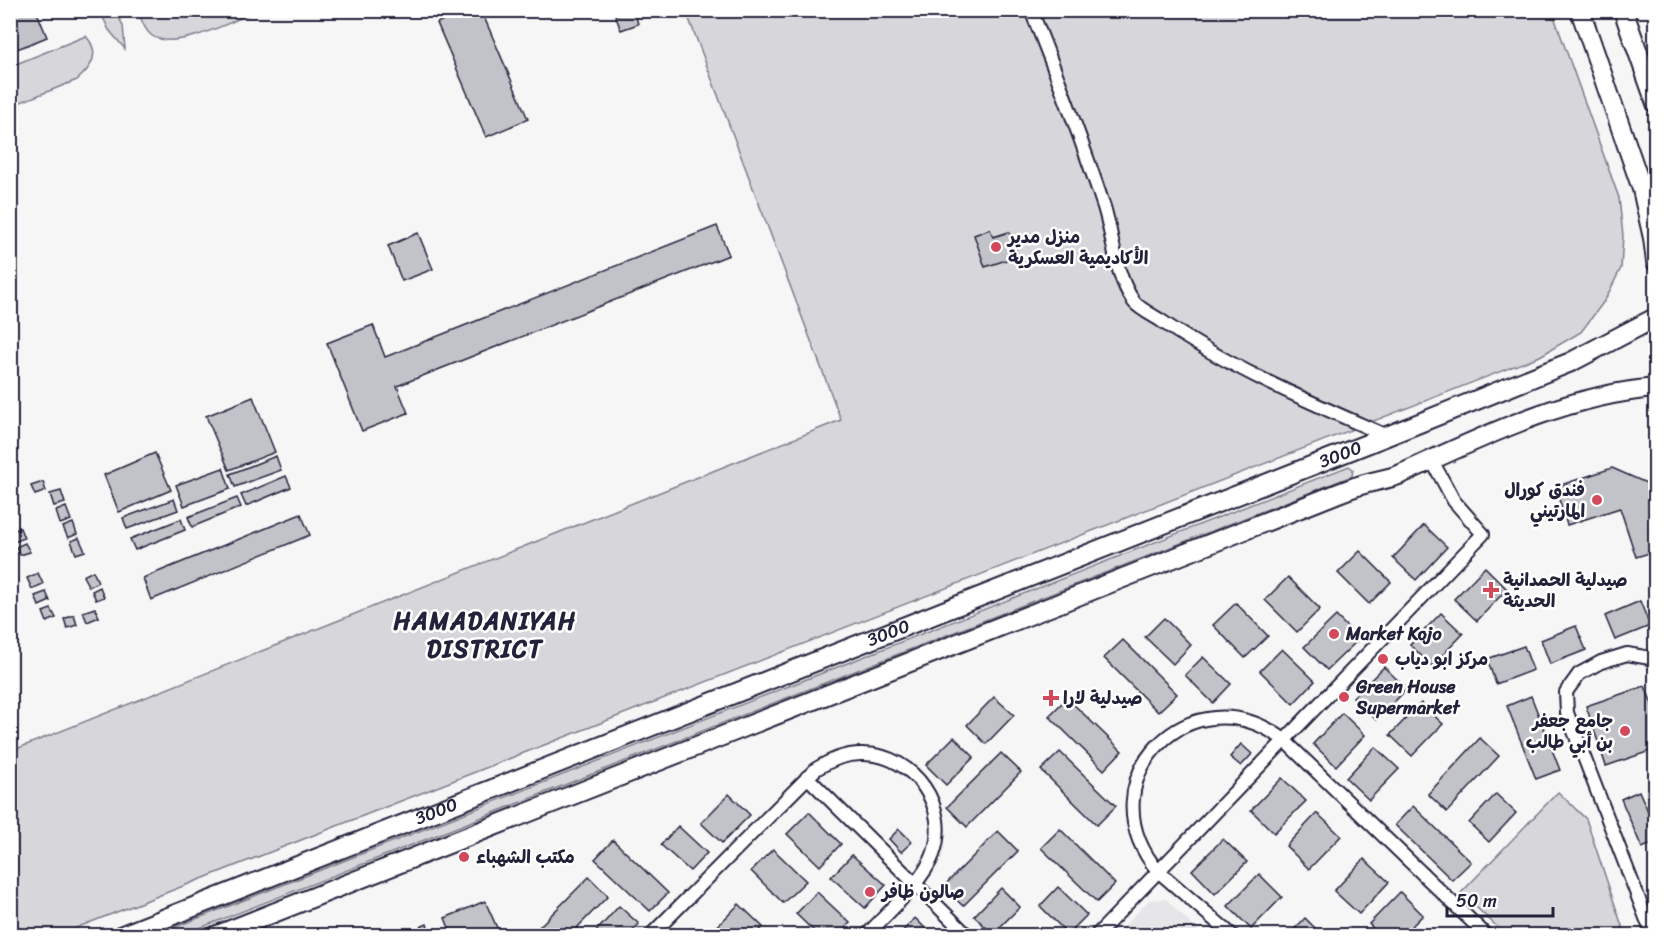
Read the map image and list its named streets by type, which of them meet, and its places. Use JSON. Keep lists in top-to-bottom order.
{
  "streets": {
    "street": ["3000"]
  },
  "districts": ["HAMADANIYAH DISTRICT"],
  "places": {
    "other": [
      "منزل مدير الأكاديمية العسكرية",
      "فندق كورال المارتيني",
      "Market Kojo",
      "مركز ابو دياب",
      "Green House Supermarket",
      "جامع جعفر بن أبي طالب",
      "مكتب الشهباء",
      "صالون ظافر"
    ],
    "health": ["صيدلية الحمدانية الحديثة", "صيدلية لارا"]
  },
  "scale_bar": "50 m"
}
